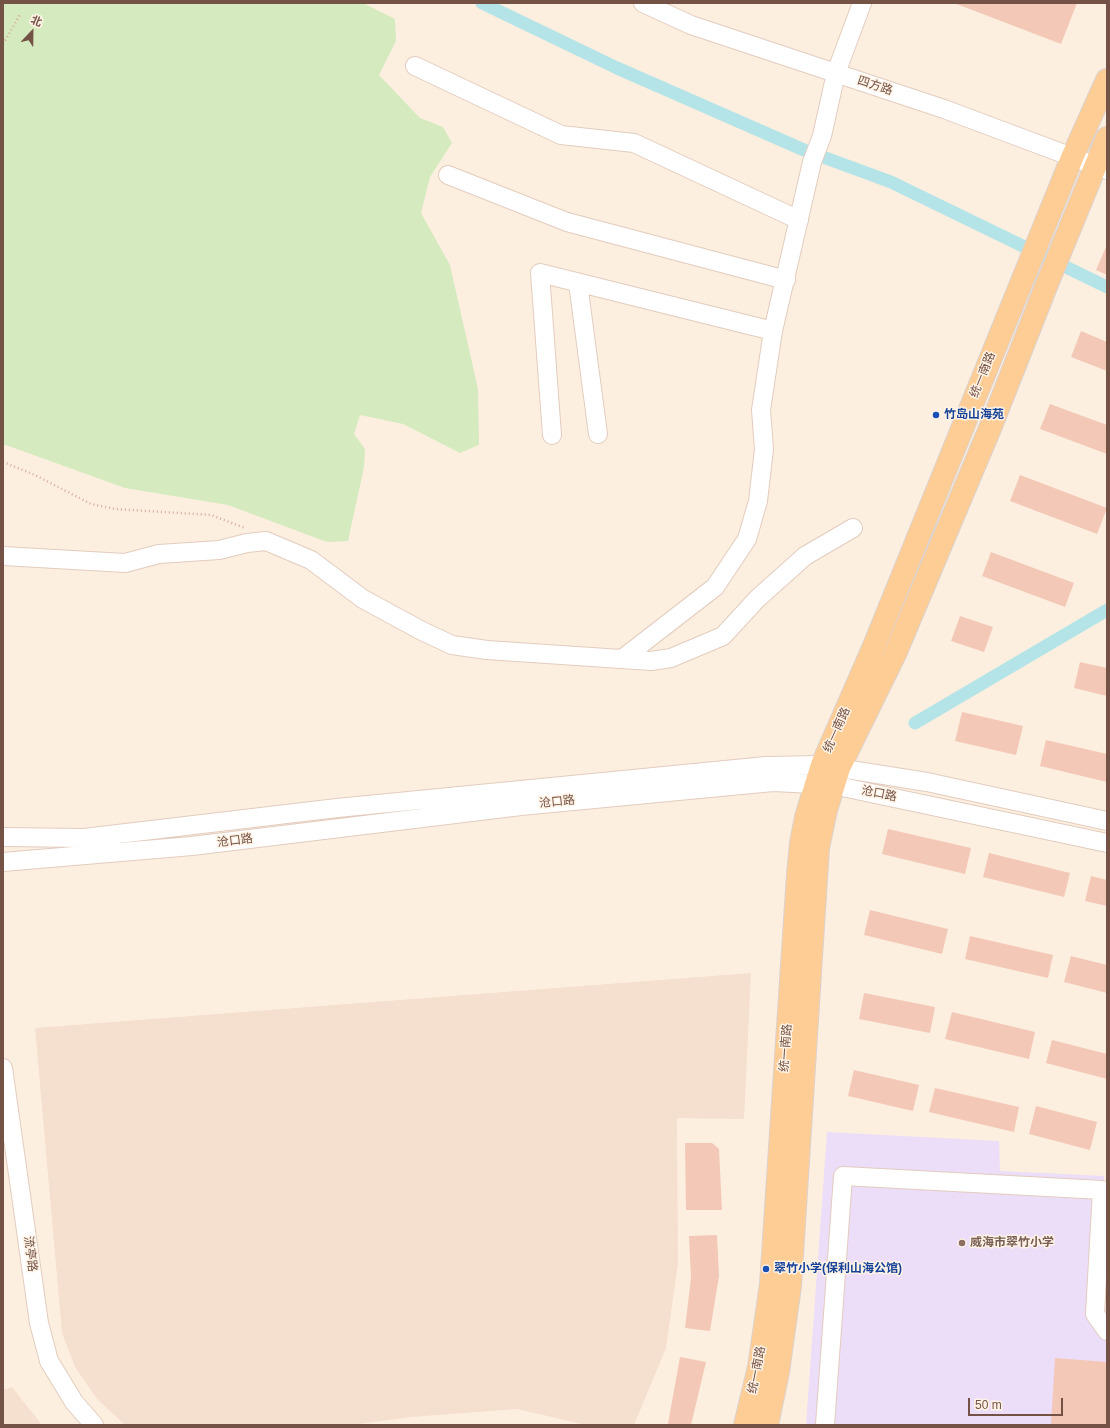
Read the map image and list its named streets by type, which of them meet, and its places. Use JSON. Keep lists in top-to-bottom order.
{
  "streets": {
    "main road": ["统一南路"],
    "street": ["四方路", "沧口路", "流亭路"]
  },
  "crossings": [
    ["四方路", "统一南路"],
    ["统一南路", "沧口路"]
  ],
  "places": ["竹岛山海苑", "威海市翠竹小学", "翠竹小学(保利山海公馆)"],
  "scale_bar": "50 m",
  "north": "top"
}
